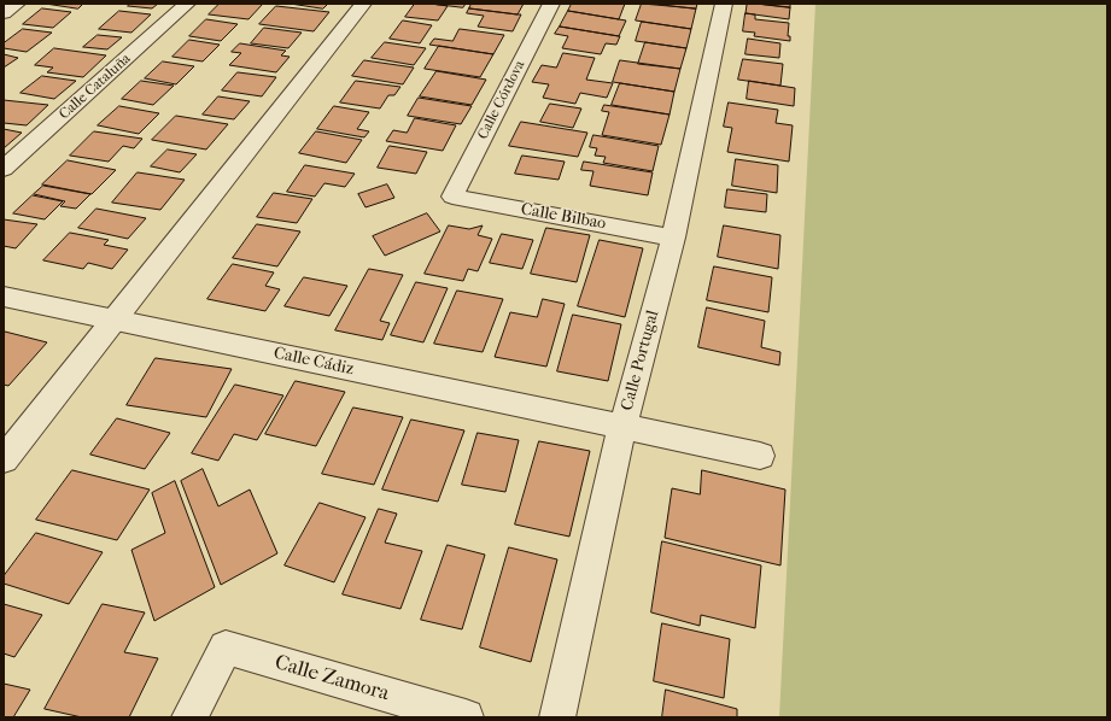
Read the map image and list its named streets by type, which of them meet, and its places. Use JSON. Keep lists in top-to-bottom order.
{
  "streets": {
    "street": [
      "Calle Cataluña",
      "Calle Córdova",
      "Calle Bilbao",
      "Calle Portugal",
      "Calle Cádiz",
      "Calle Zamora"
    ]
  },
  "crossings": [
    ["Calle Córdova", "Calle Bilbao"],
    ["Calle Bilbao", "Calle Portugal"],
    ["Calle Portugal", "Calle Cádiz"]
  ]
}
